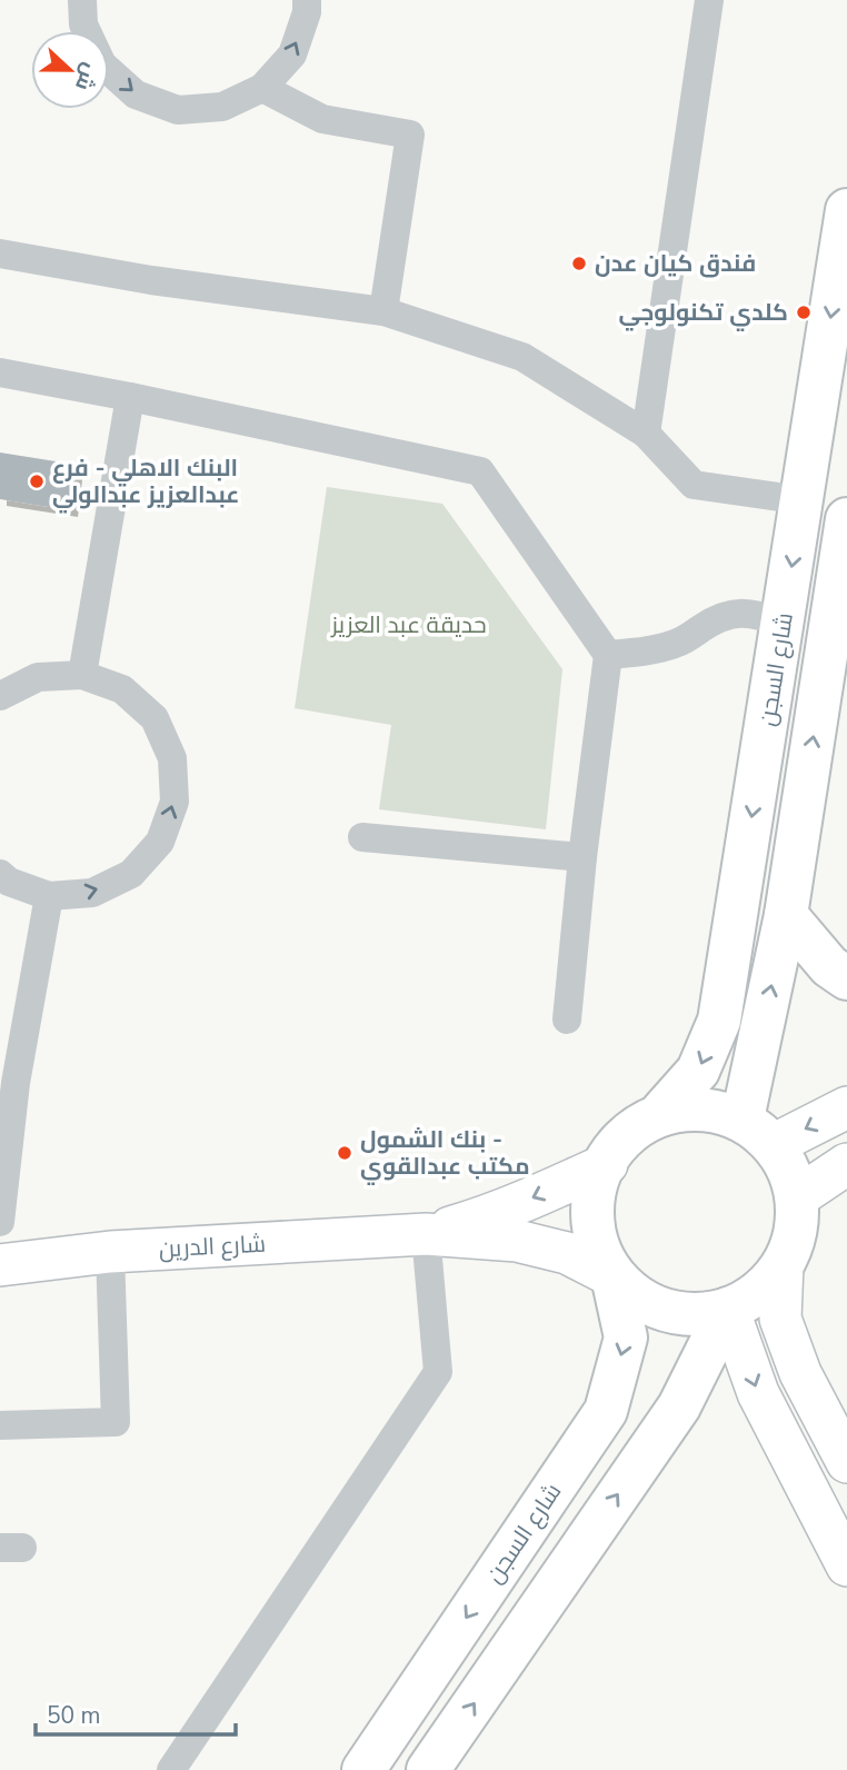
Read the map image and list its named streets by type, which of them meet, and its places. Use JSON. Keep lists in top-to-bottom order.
{
  "streets": {
    "main road": ["شارع السجن", "شارع الدرين"]
  },
  "crossings": [
    ["شارع السجن", "شارع الدرين"]
  ],
  "parks": ["حديقة عبد العزيز"],
  "places": [
    "فندق كيان عدن",
    "كلدي تكنولوجي",
    "البنك الاهلي - فرع عبدالعزيز عبدالولي",
    "بنك الشمول - مكتب عبدالقوي"
  ],
  "scale_bar": "50 m",
  "north": "right"
}
